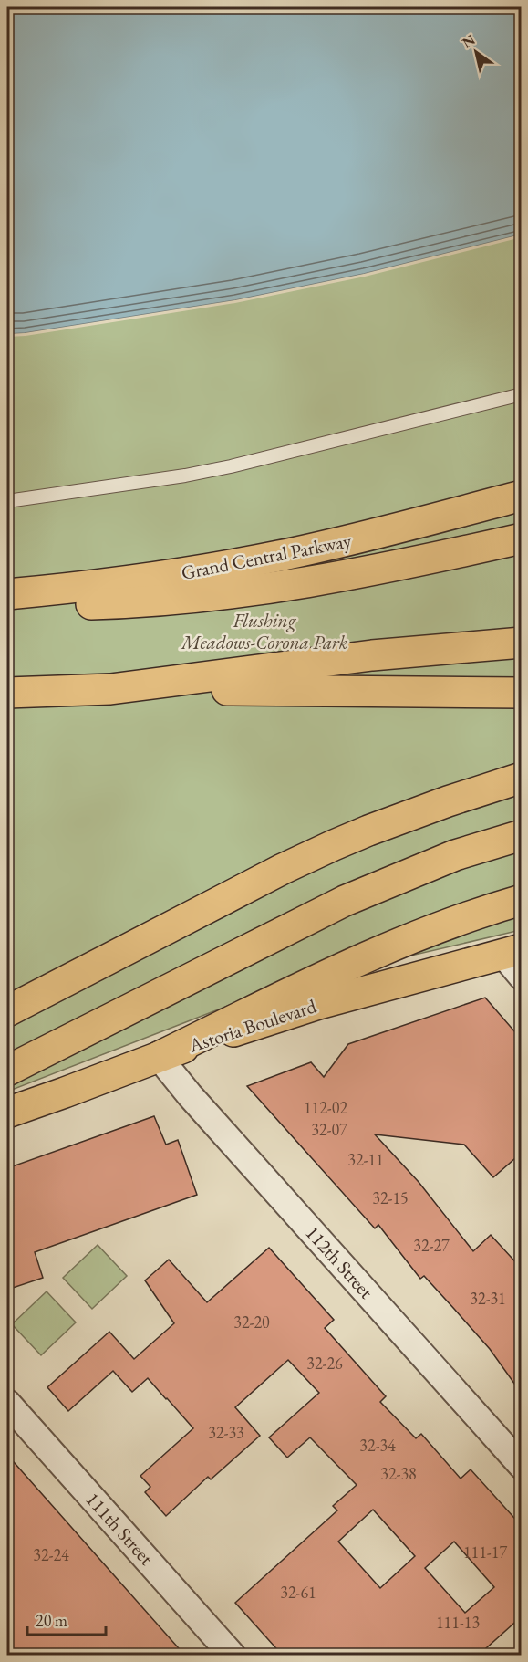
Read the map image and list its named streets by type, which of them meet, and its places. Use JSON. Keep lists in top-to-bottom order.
{
  "streets": {
    "main road": ["Grand Central Parkway", "Astoria Boulevard"],
    "street": ["112th Street", "111th Street"]
  },
  "crossings": [
    ["Astoria Boulevard", "112th Street"]
  ],
  "parks": ["Flushing Meadows-Corona Park"],
  "house_numbers": [
    "112-02",
    "32-07",
    "32-11",
    "32-15",
    "32-27",
    "32-31",
    "32-20",
    "32-26",
    "32-33",
    "32-34",
    "32-38",
    "111-17",
    "32-24",
    "32-61",
    "111-13"
  ],
  "scale_bar": "20 m",
  "north": "top left"
}
